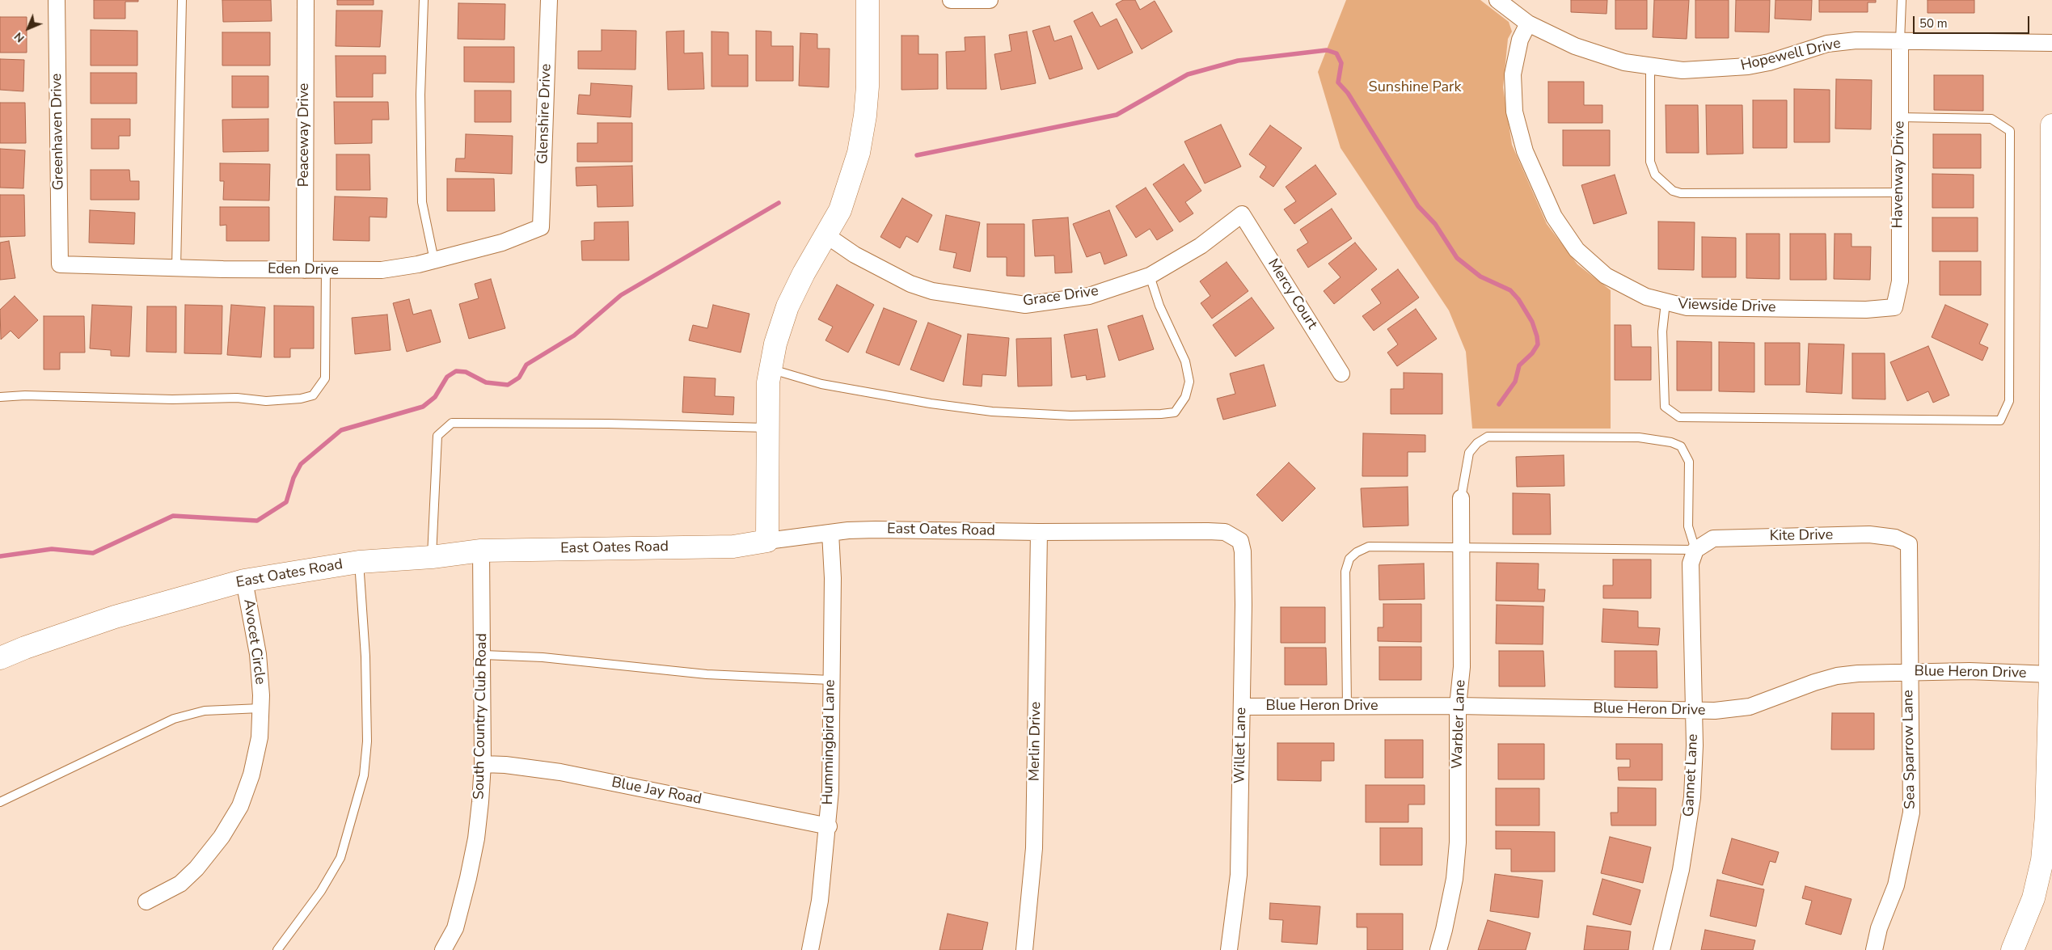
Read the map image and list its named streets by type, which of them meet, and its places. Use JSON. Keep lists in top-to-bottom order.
{
  "streets": {
    "street": [
      "Hopewell Drive",
      "Glenshire Drive",
      "Greenhaven Drive",
      "Peaceway Drive",
      "Havenway Drive",
      "Eden Drive",
      "Mercy Court",
      "Grace Drive",
      "Viewside Drive",
      "East Oates Road",
      "Kite Drive",
      "Avocet Circle",
      "Blue Heron Drive",
      "South Country Club Road",
      "Warbler Lane",
      "Merlin Drive",
      "Hummingbird Lane",
      "Willet Lane",
      "Sea Sparrow Lane",
      "Gannet Lane",
      "Blue Jay Road"
    ]
  },
  "crossings": [
    ["Hopewell Drive", "Havenway Drive"],
    ["Hopewell Drive", "Viewside Drive"],
    ["Glenshire Drive", "Eden Drive"],
    ["Greenhaven Drive", "Eden Drive"],
    ["Peaceway Drive", "Eden Drive"],
    ["Havenway Drive", "Viewside Drive"],
    ["Mercy Court", "Grace Drive"],
    ["East Oates Road", "Avocet Circle"],
    ["East Oates Road", "South Country Club Road"],
    ["East Oates Road", "Merlin Drive"],
    ["East Oates Road", "Hummingbird Lane"],
    ["East Oates Road", "Willet Lane"],
    ["Kite Drive", "Sea Sparrow Lane"],
    ["Kite Drive", "Gannet Lane"],
    ["Blue Heron Drive", "Warbler Lane"],
    ["Blue Heron Drive", "Willet Lane"],
    ["Blue Heron Drive", "Sea Sparrow Lane"],
    ["Blue Heron Drive", "Gannet Lane"],
    ["South Country Club Road", "Blue Jay Road"],
    ["Hummingbird Lane", "Blue Jay Road"]
  ],
  "parks": ["Sunshine Park"],
  "scale_bar": "50 m",
  "north": "bottom left"
}
